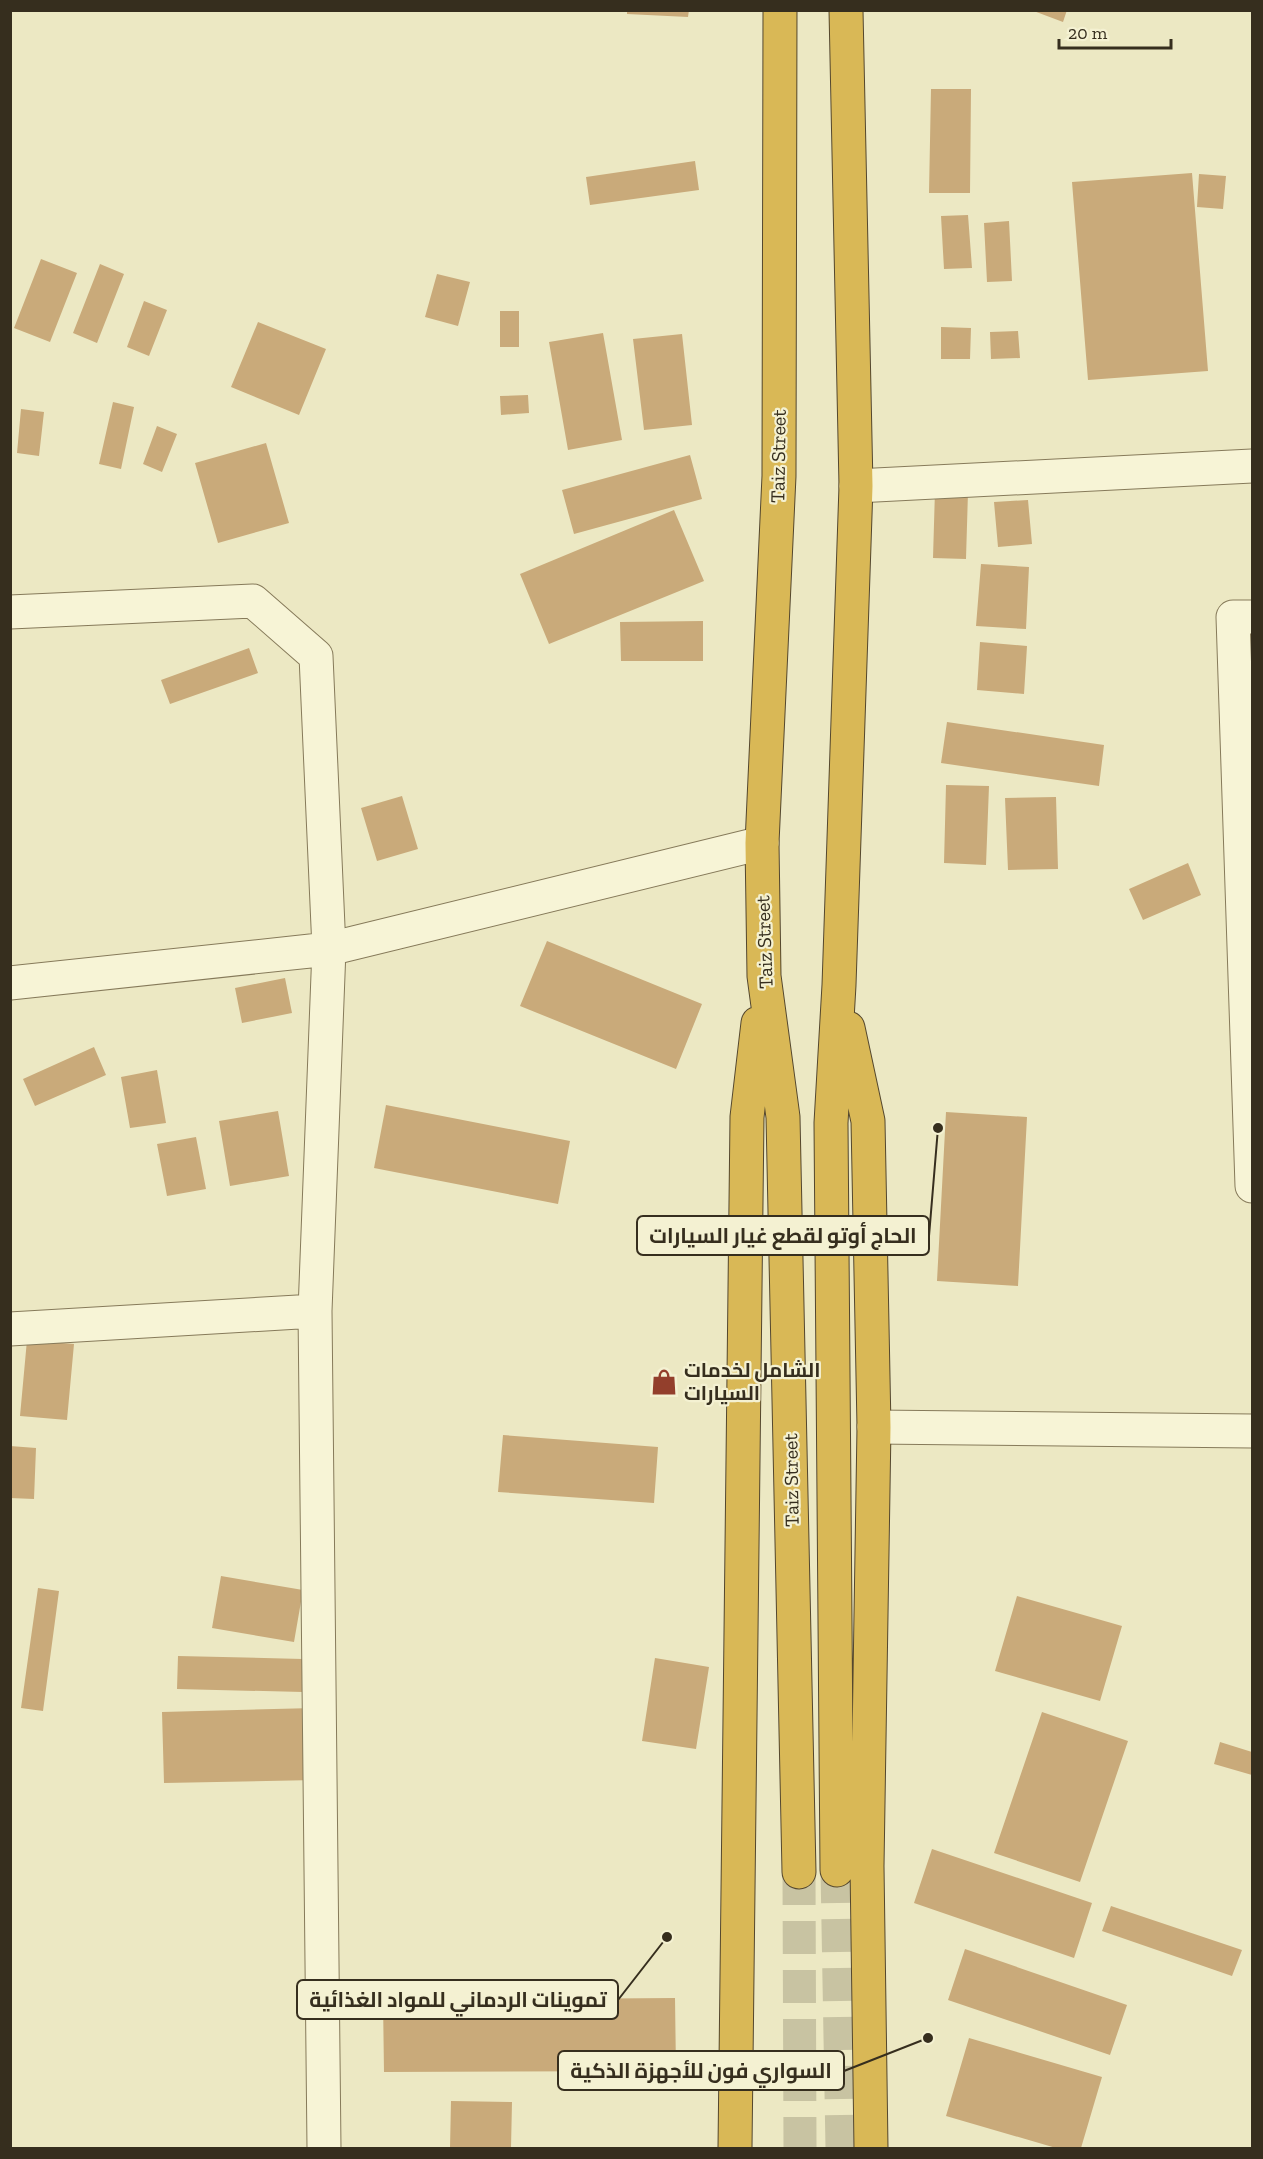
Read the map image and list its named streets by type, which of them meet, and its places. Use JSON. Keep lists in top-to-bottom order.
{
  "streets": {
    "highway": ["Taiz Street"]
  },
  "places": {
    "other": ["الحاج أوتو لقطع غيار السيارات", "تموينات الردماني للمواد الغذائية", "السواري فون للأجهزة الذكية"],
    "shop": ["الشامل لخدمات السيارات"]
  },
  "scale_bar": "20 m"
}
